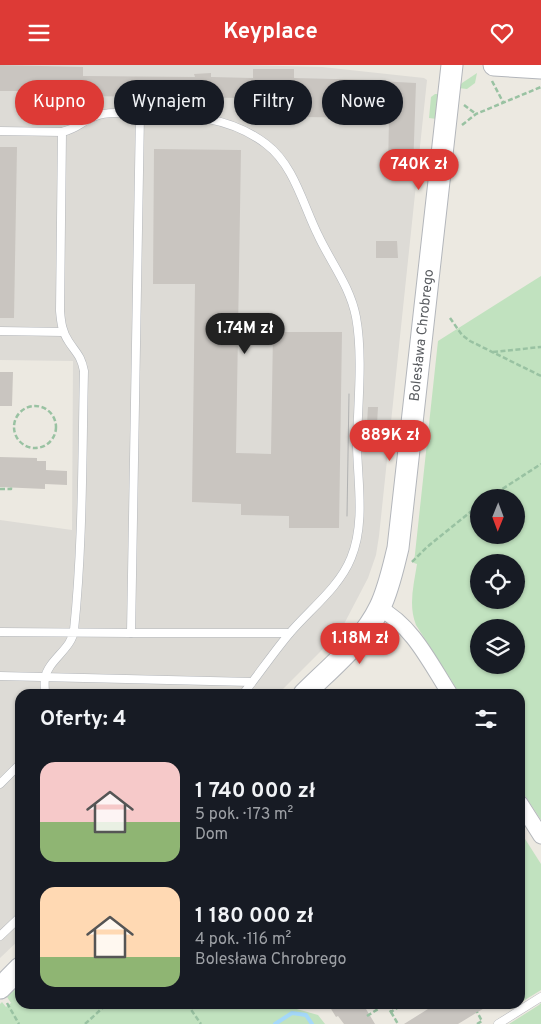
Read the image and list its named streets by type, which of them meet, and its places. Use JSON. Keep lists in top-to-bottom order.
{
  "streets": {
    "street": ["Bolesława Chrobrego"]
  },
  "north": "bottom",
  "page": {
    "header": "Keyplace",
    "chip": [
      "Kupno",
      "Wynajem",
      "Filtry",
      "Nowe"
    ],
    "price": [
      "740K zł",
      "1.74M zł",
      "889K zł",
      "1.18M zł"
    ],
    "heading": "Oferty: 4",
    "list": [
      {
        "name": "1 740 000 zł",
        "note": "5 pok. · 173 m² · Dom"
      },
      {
        "name": "1 180 000 zł",
        "note": "4 pok. · 116 m² · Bolesława Chrobrego"
      }
    ]
  }
}
